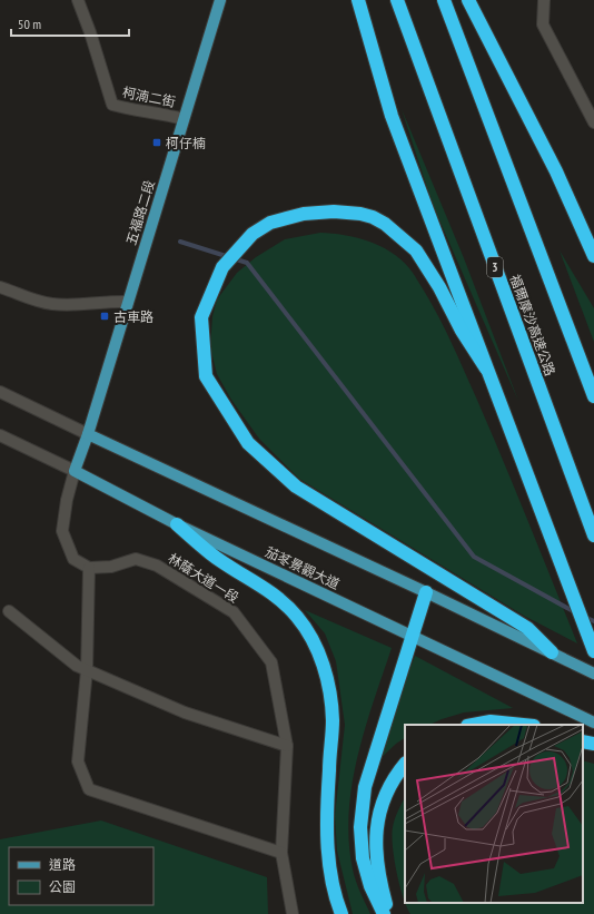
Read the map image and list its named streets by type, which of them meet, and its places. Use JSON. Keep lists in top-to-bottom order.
{
  "streets": {
    "highway": ["3", "福爾摩沙高速公路"],
    "main road": ["五福路二段", "茄苳景觀大道"],
    "street": ["柯湳二街", "林蔭大道一段"]
  },
  "crossings": [
    ["柯湳二街", "五福路二段"],
    ["五福路二段", "茄苳景觀大道"]
  ],
  "places": {
    "transit": ["柯仔楠", "古車路"]
  },
  "legend": ["道路", "公園"],
  "scale_bar": "50 m"
}
